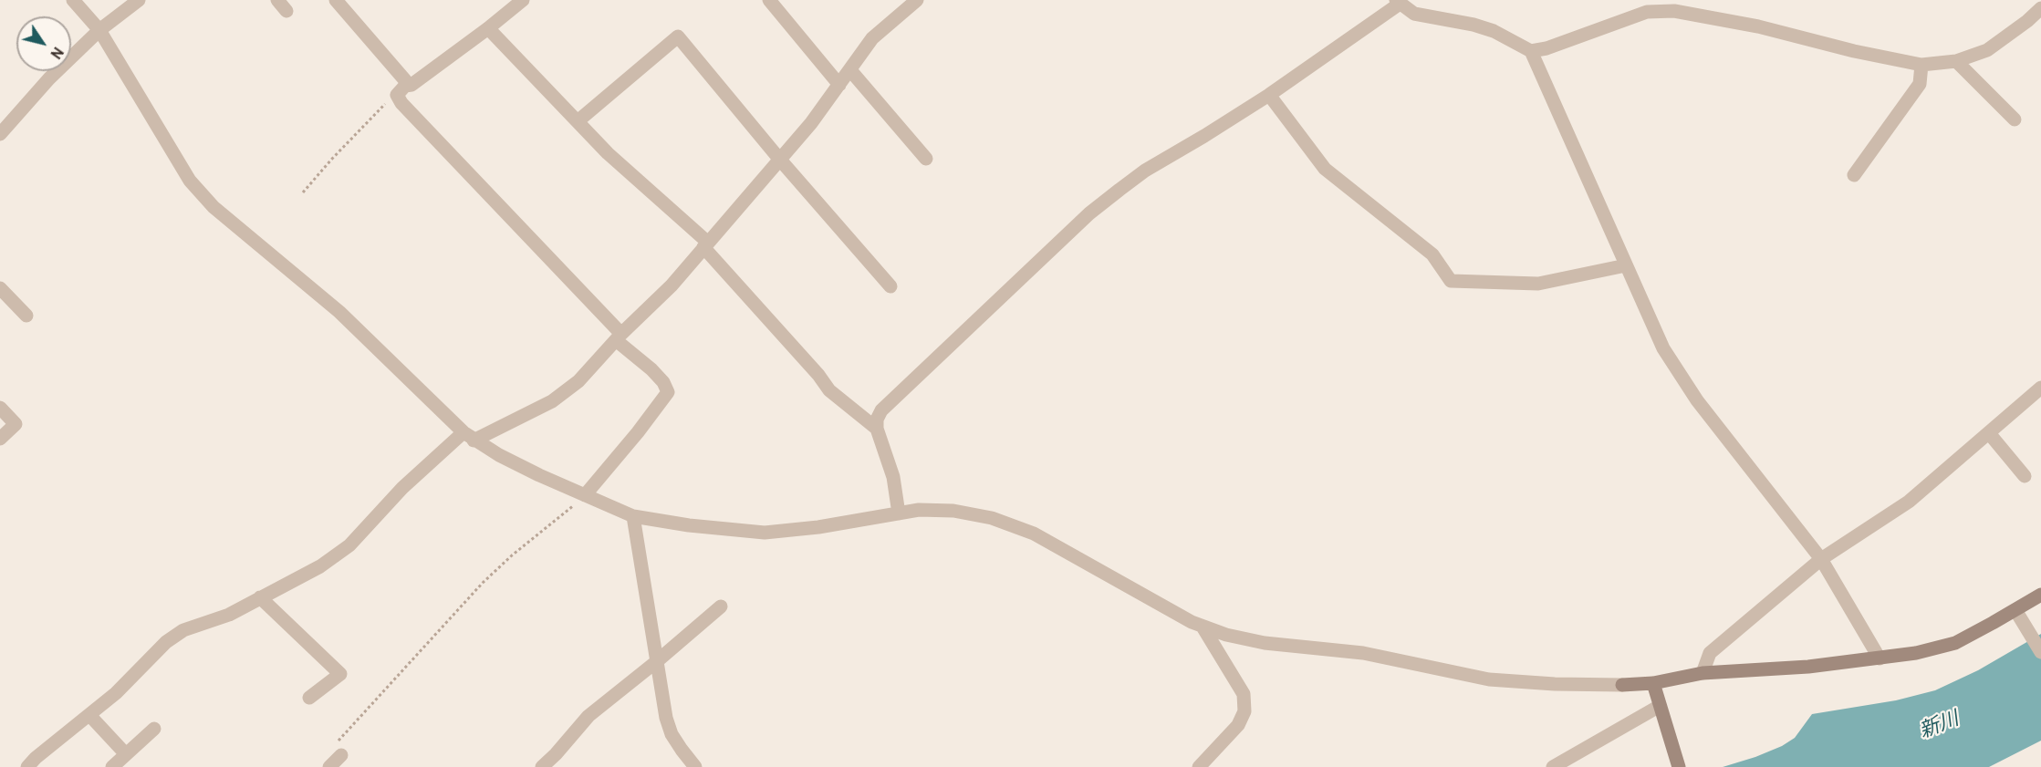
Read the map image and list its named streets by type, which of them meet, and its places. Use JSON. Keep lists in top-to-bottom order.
{
  "water": ["新川"],
  "north": "bottom right"
}
